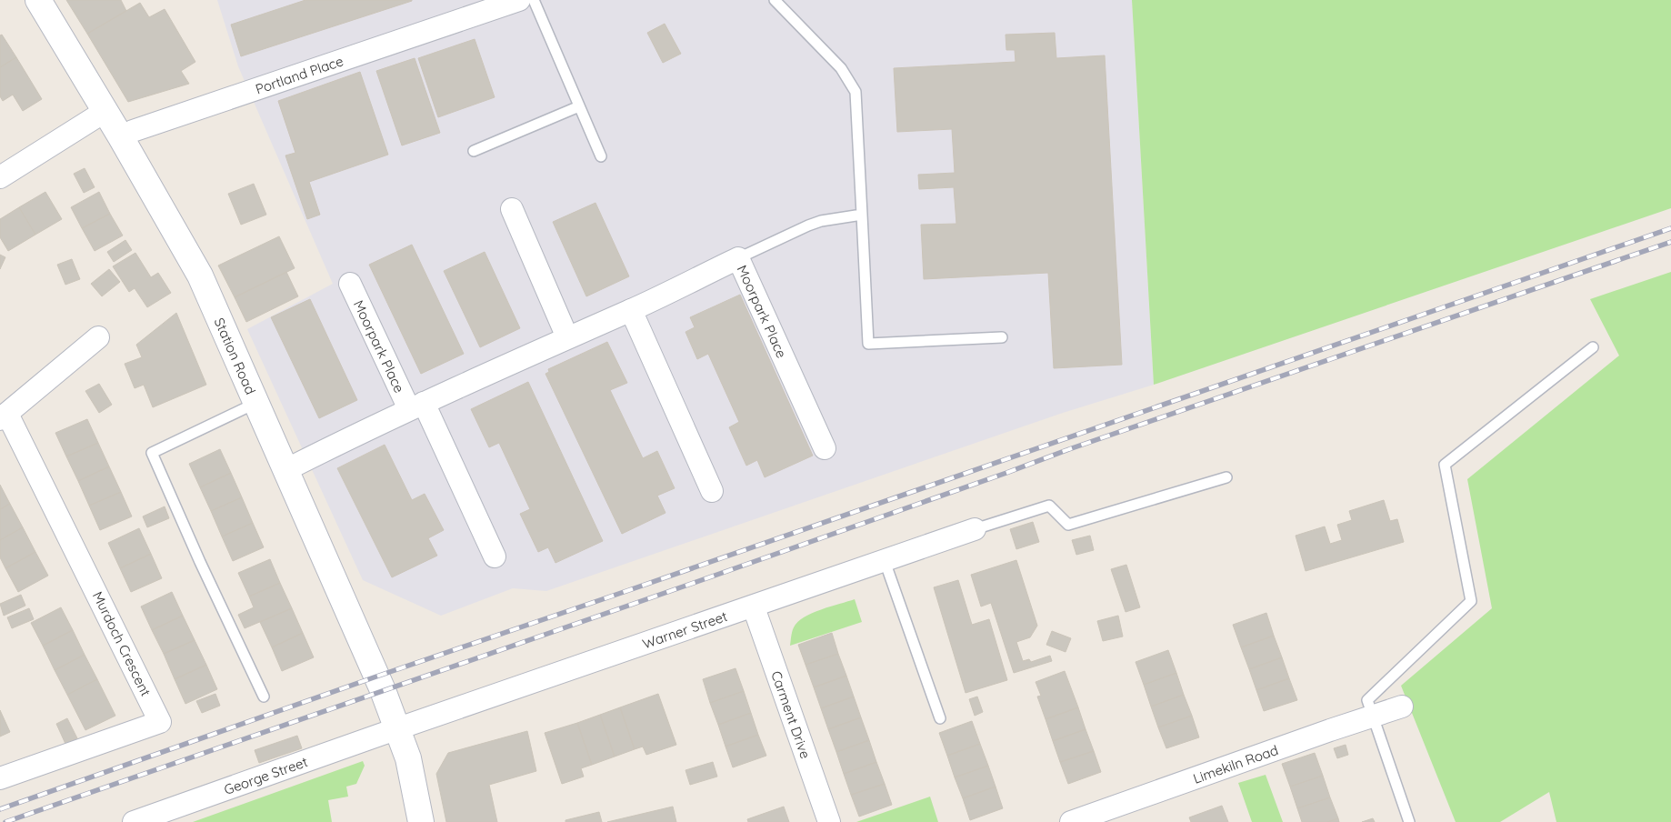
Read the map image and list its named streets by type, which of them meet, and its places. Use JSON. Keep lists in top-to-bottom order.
{
  "streets": {
    "street": [
      "Portland Place",
      "Moorpark Place",
      "Station Road",
      "Warner Street",
      "Murdoch Crescent",
      "Carment Drive",
      "Limekiln Road",
      "George Street"
    ]
  },
  "crossings": [
    ["Portland Place", "Station Road"],
    ["Moorpark Place", "Station Road"],
    ["Station Road", "Warner Street"],
    ["Station Road", "George Street"],
    ["Warner Street", "Carment Drive"],
    ["Warner Street", "George Street"]
  ]
}
